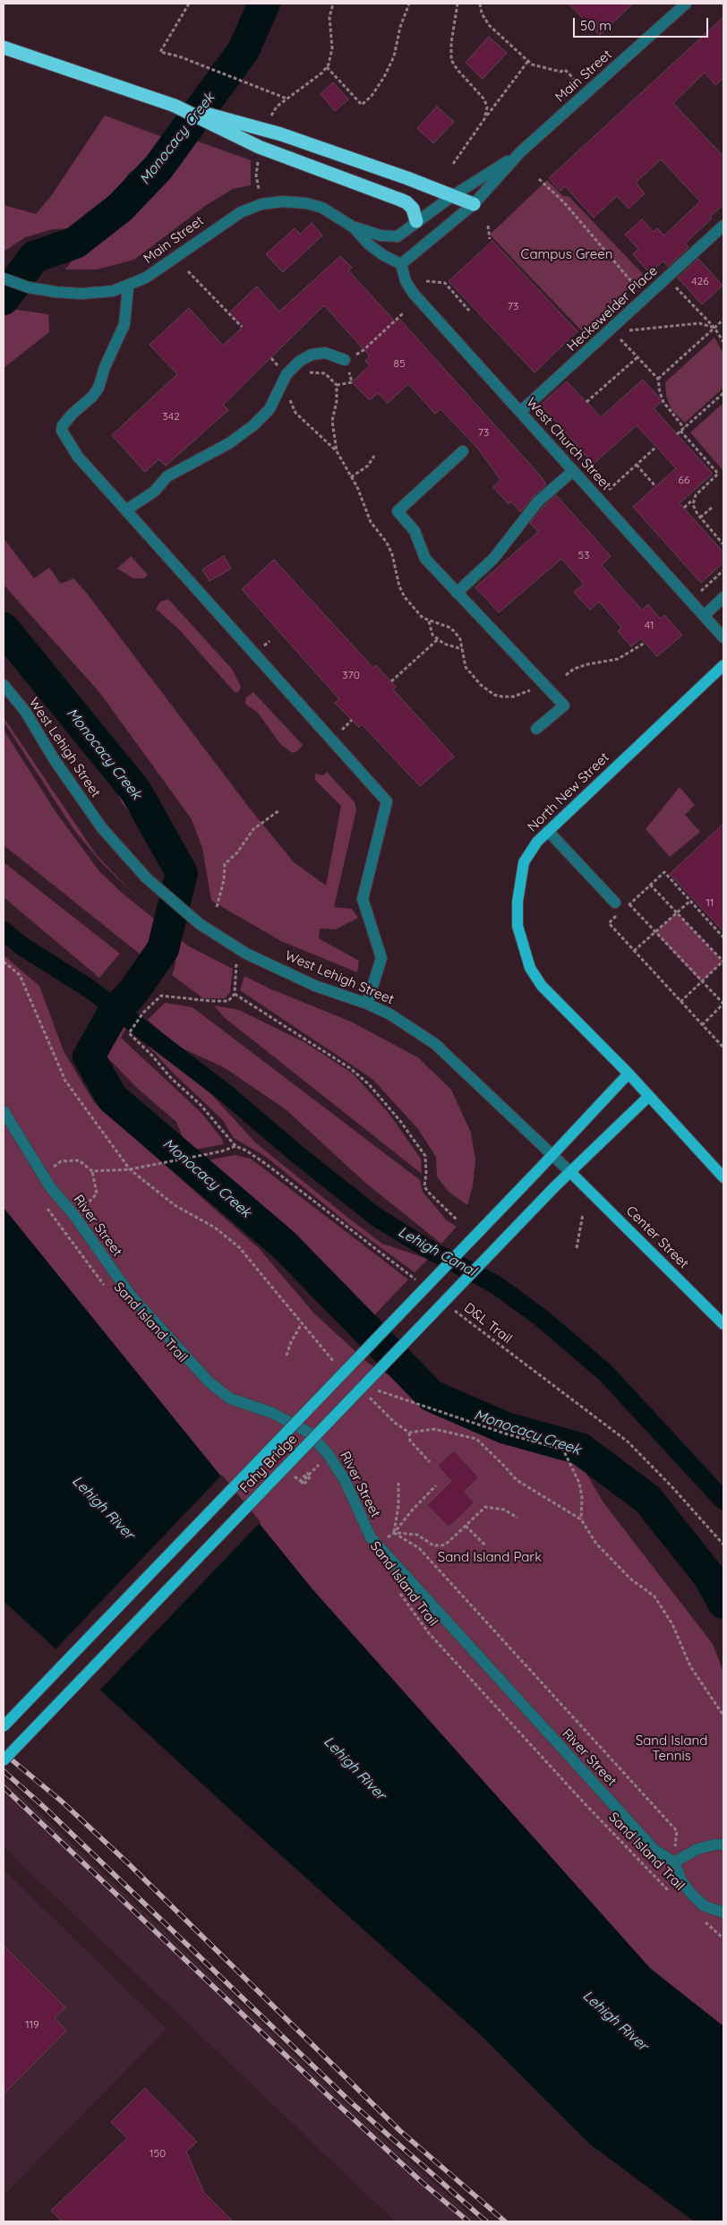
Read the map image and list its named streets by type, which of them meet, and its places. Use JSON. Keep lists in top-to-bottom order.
{
  "streets": {
    "main road": ["North New Street", "Center Street", "Fahy Bridge"],
    "street": [
      "Main Street",
      "Heckewelder Place",
      "West Church Street",
      "West Lehigh Street",
      "River Street"
    ],
    "path": ["Sand Island Trail", "D&L Trail"]
  },
  "crossings": [
    ["Main Street", "West Church Street"],
    ["Heckewelder Place", "West Church Street"],
    ["West Lehigh Street", "Center Street"],
    ["West Lehigh Street", "Fahy Bridge"],
    ["Center Street", "Fahy Bridge"]
  ],
  "water": ["Monocacy Creek", "Lehigh Canal", "Lehigh River"],
  "parks": ["Campus Green", "Sand Island Park", "Sand Island Tennis"],
  "house_numbers": [
    "426",
    "73",
    "85",
    "342",
    "73",
    "66",
    "53",
    "41",
    "370",
    "11",
    "119",
    "150"
  ],
  "scale_bar": "50 m"
}
